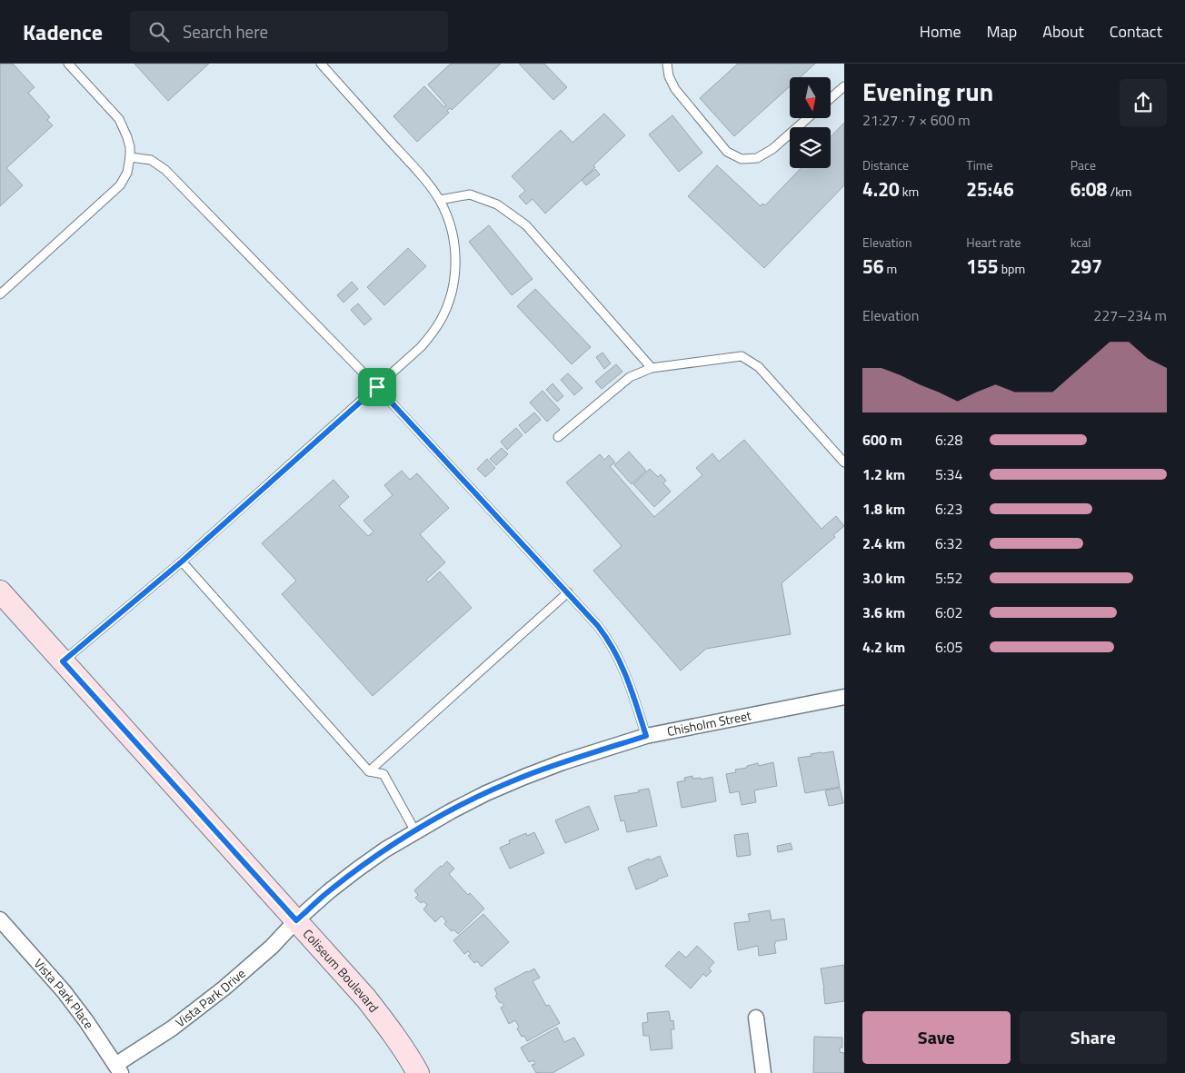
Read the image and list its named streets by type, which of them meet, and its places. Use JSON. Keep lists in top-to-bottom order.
{
  "streets": {
    "main road": ["Coliseum Boulevard"],
    "street": ["Chisholm Street", "Vista Park Place", "Vista Park Drive"]
  },
  "crossings": [
    ["Chisholm Street", "Coliseum Boulevard"],
    ["Chisholm Street", "Vista Park Drive"],
    ["Coliseum Boulevard", "Vista Park Drive"],
    ["Vista Park Place", "Vista Park Drive"]
  ],
  "north": "bottom",
  "page": {
    "header": "Kadence",
    "search": "Search here",
    "nav": [
      "Home",
      "Map",
      "About",
      "Contact"
    ],
    "heading": ["Evening run", "21:27 · 7 × 600 m"],
    "stats": [
      ["Distance", "4.20 km"],
      ["Time", "25:46"],
      ["Pace", "6:08 /km"],
      ["Elevation", "56 m"],
      ["Heart rate", "155 bpm"],
      ["kcal", "297"]
    ],
    "chart": ["Elevation", "227–234 m"],
    "list": [
      {
        "name": "600 m",
        "note": "6:28"
      },
      {
        "name": "1.2 km",
        "note": "5:34"
      },
      {
        "name": "1.8 km",
        "note": "6:23"
      },
      {
        "name": "2.4 km",
        "note": "6:32"
      },
      {
        "name": "3.0 km",
        "note": "5:52"
      },
      {
        "name": "3.6 km",
        "note": "6:02"
      },
      {
        "name": "4.2 km",
        "note": "6:05"
      }
    ],
    "buttons": ["Save", "Share"]
  }
}
